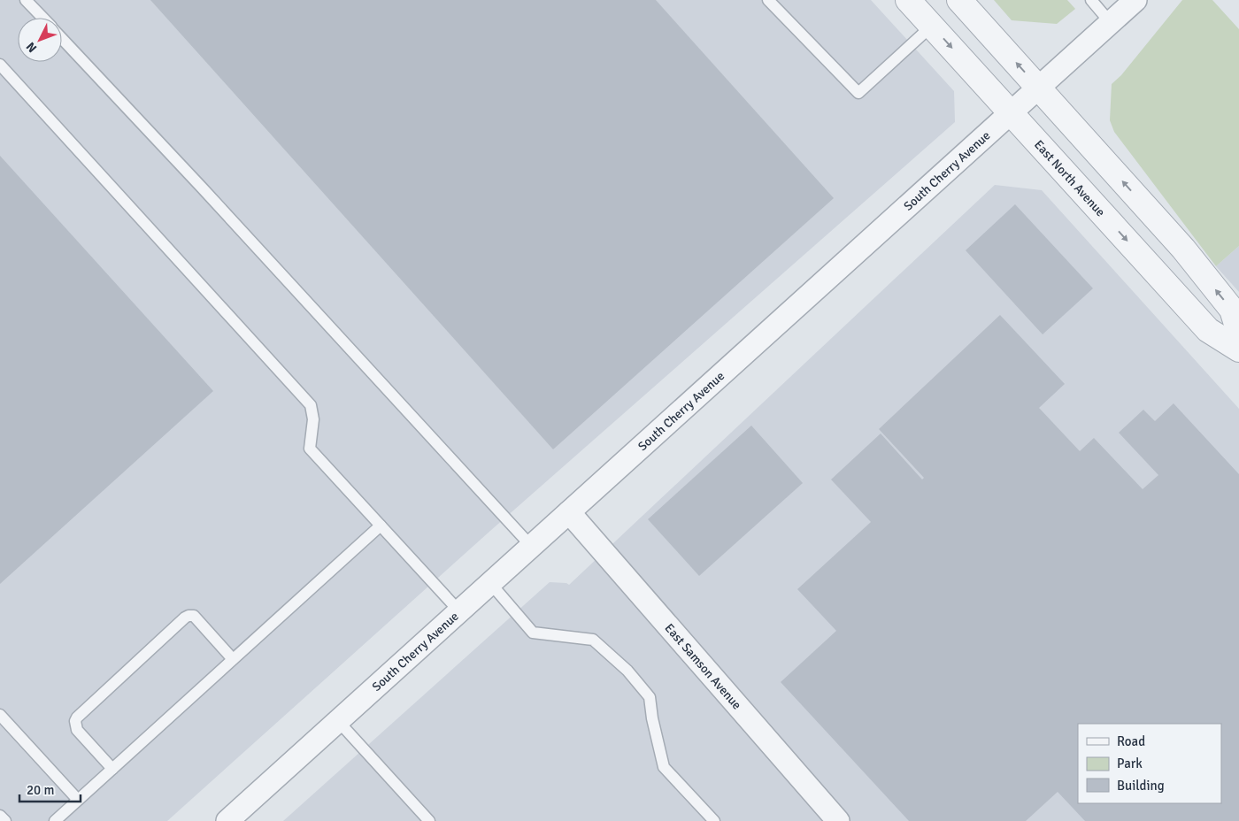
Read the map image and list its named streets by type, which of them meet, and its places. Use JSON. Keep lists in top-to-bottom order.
{
  "streets": {
    "street": ["South Cherry Avenue", "East North Avenue", "East Samson Avenue"]
  },
  "crossings": [
    ["South Cherry Avenue", "East North Avenue"],
    ["South Cherry Avenue", "East Samson Avenue"]
  ],
  "legend": ["Road", "Park", "Building"],
  "scale_bar": "20 m",
  "north": "bottom left"
}
